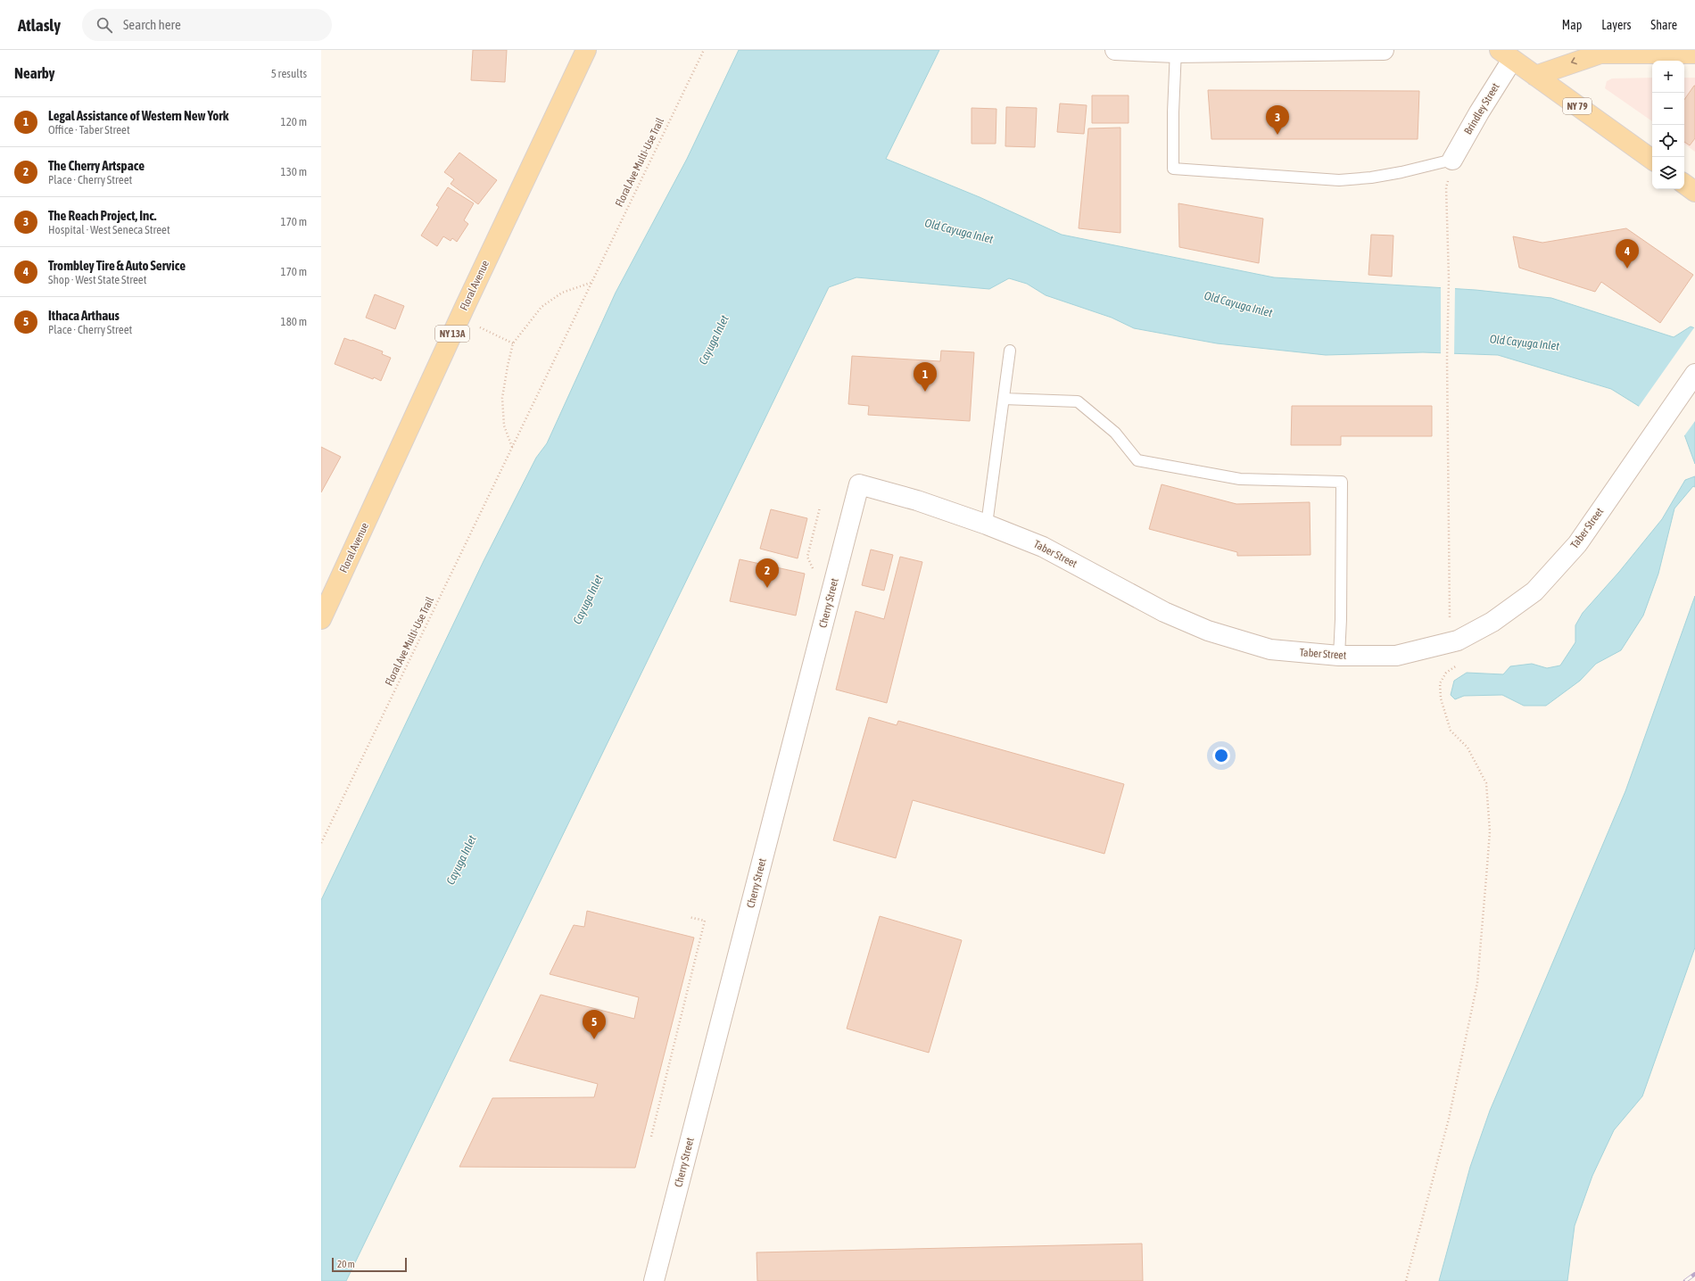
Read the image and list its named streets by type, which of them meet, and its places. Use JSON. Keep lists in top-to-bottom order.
{
  "streets": {
    "main road": ["NY 79", "Floral Avenue", "NY 13A"],
    "street": ["Brindley Street", "Taber Street", "Cherry Street"],
    "path": ["Floral Ave Multi-Use Trail"]
  },
  "crossings": [
    ["NY 79", "Brindley Street"],
    ["Taber Street", "Cherry Street"]
  ],
  "water": ["Old Cayuga Inlet", "Cayuga Inlet"],
  "scale_bar": "20 m",
  "page": {
    "header": "Atlasly",
    "search": "Search here",
    "nav": ["Map", "Layers", "Share"],
    "heading": ["Nearby", "5 results"],
    "map_buttons": ["+", "−"],
    "list": [
      {
        "mark": "1",
        "name": "Legal Assistance of Western New York",
        "note": "Office · Taber Street",
        "value": "120 m"
      },
      {
        "mark": "2",
        "name": "The Cherry Artspace",
        "note": "Place · Cherry Street",
        "value": "130 m"
      },
      {
        "mark": "3",
        "name": "The Reach Project, Inc.",
        "note": "Hospital · West Seneca Street",
        "value": "170 m"
      },
      {
        "mark": "4",
        "name": "Trombley Tire & Auto Service",
        "note": "Shop · West State Street",
        "value": "170 m"
      },
      {
        "mark": "5",
        "name": "Ithaca Arthaus",
        "note": "Place · Cherry Street",
        "value": "180 m"
      }
    ],
    "pins": [
      "3",
      "4",
      "1",
      "2",
      "5"
    ],
    "scale": "20 m"
  }
}
